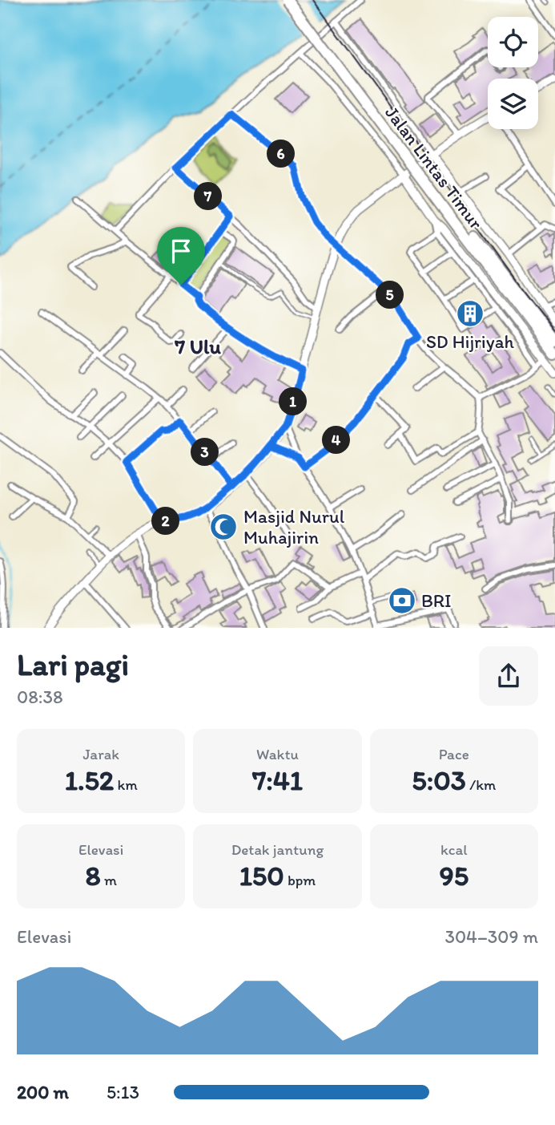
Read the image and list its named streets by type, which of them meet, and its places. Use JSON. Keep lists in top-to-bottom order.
{
  "streets": {
    "highway": ["Jalan Lintas Timur"]
  },
  "districts": ["7 Ulu"],
  "places": {
    "building": ["SD Hijriyah"],
    "mosque": ["Masjid Nurul Muhajirin"],
    "bank": ["BRI"]
  },
  "page": {
    "pins": [
      "6",
      "7",
      "5",
      "1",
      "4",
      "3",
      "2"
    ],
    "heading": ["Lari pagi", "08:38"],
    "stats": [
      ["Jarak", "1.52 km"],
      ["Waktu", "7:41"],
      ["Pace", "5:03 /km"],
      ["Elevasi", "8 m"],
      ["Detak jantung", "150 bpm"],
      ["kcal", "95"]
    ],
    "chart": ["Elevasi", "304–309 m"],
    "list": [
      {
        "name": "200 m",
        "note": "5:13"
      }
    ]
  }
}
